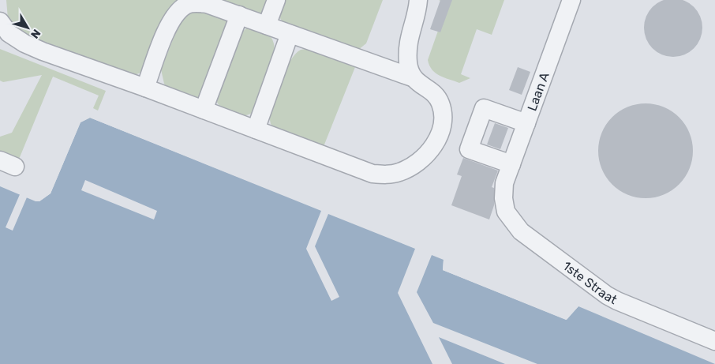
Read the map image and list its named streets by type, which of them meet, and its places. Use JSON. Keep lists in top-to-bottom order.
{
  "streets": {
    "lane": ["Laan A", "1ste Straat"]
  },
  "crossings": [
    ["Laan A", "1ste Straat"]
  ],
  "north": "bottom right"
}
